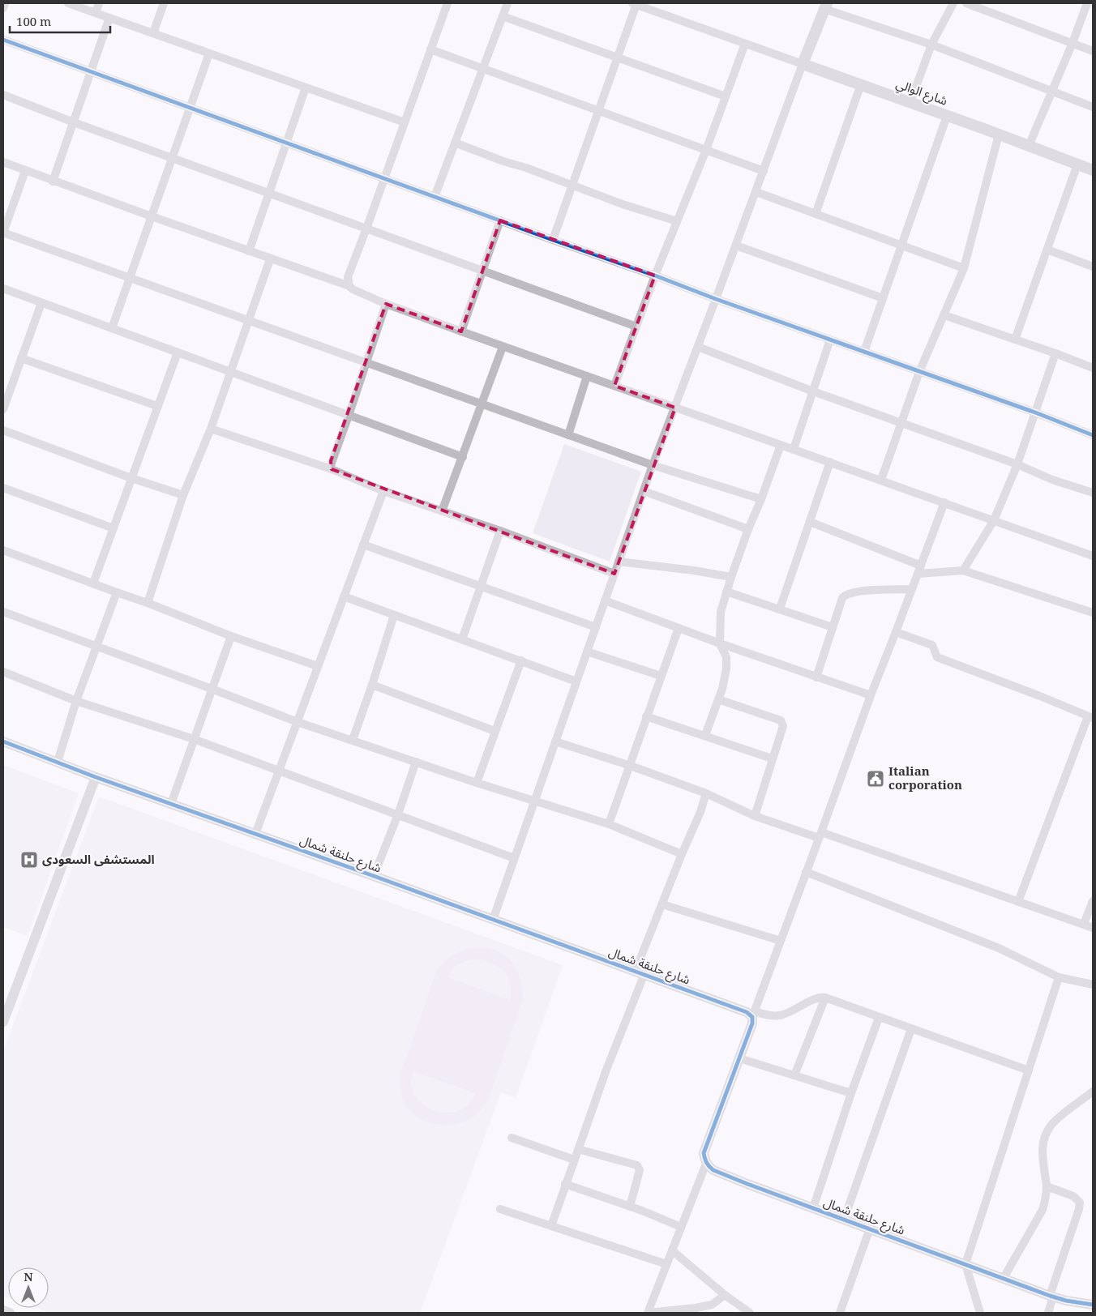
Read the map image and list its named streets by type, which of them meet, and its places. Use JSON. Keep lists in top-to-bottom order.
{
  "streets": {
    "main road": ["شارع الوالي"],
    "street": ["شارع حلنقة شمال"]
  },
  "places": {
    "public building": ["Italian corporation"],
    "hospital": ["المستشفى السعودى"]
  },
  "scale_bar": "100 m",
  "north": "top"
}
